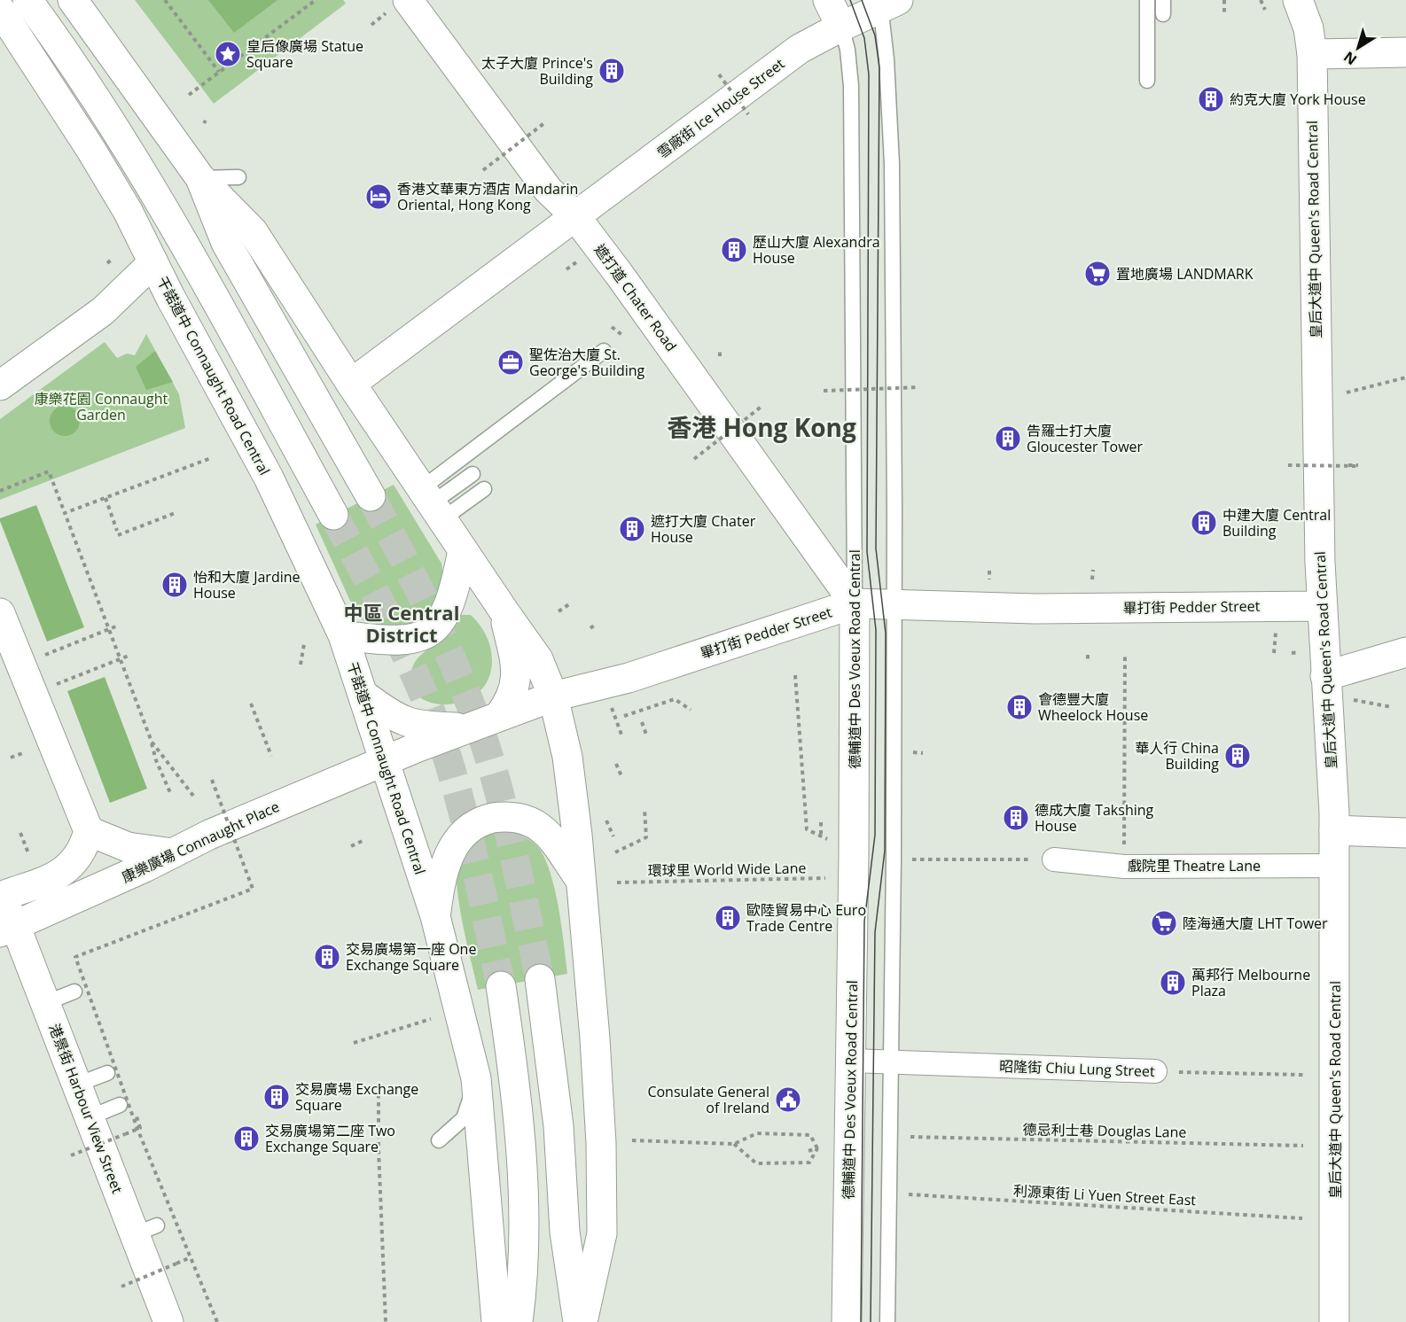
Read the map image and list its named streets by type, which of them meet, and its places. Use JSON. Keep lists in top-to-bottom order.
{
  "streets": {
    "main road": [
      "雪廠街 Ice House Street",
      "皇后大道中 Queen's Road Central",
      "遮打道 Chater Road",
      "干諾道中 Connaught Road Central",
      "畢打街 Pedder Street",
      "德輔道中 Des Voeux Road Central",
      "康樂廣場 Connaught Place",
      "港景街 Harbour View Street"
    ],
    "street": ["戲院里 Theatre Lane", "昭隆街 Chiu Lung Street"],
    "path": ["環球里 World Wide Lane", "德忌利士巷 Douglas Lane", "利源東街 Li Yuen Street East"]
  },
  "crossings": [
    ["雪廠街 Ice House Street", "遮打道 Chater Road"],
    ["雪廠街 Ice House Street", "德輔道中 Des Voeux Road Central"],
    ["皇后大道中 Queen's Road Central", "畢打街 Pedder Street"],
    ["皇后大道中 Queen's Road Central", "戲院里 Theatre Lane"],
    ["遮打道 Chater Road", "畢打街 Pedder Street"],
    ["遮打道 Chater Road", "德輔道中 Des Voeux Road Central"],
    ["干諾道中 Connaught Road Central", "畢打街 Pedder Street"],
    ["干諾道中 Connaught Road Central", "康樂廣場 Connaught Place"],
    ["畢打街 Pedder Street", "德輔道中 Des Voeux Road Central"],
    ["畢打街 Pedder Street", "康樂廣場 Connaught Place"],
    ["德輔道中 Des Voeux Road Central", "昭隆街 Chiu Lung Street"],
    ["康樂廣場 Connaught Place", "港景街 Harbour View Street"]
  ],
  "districts": ["香港 Hong Kong", "中區 Central District"],
  "parks": ["康樂花園 Connaught Garden"],
  "places": {
    "place": ["皇后像廣場 Statue Square"],
    "building": [
      "太子大廈 Prince's Building",
      "約克大廈 York House",
      "歷山大廈 Alexandra House",
      "告羅士打大廈 Gloucester Tower",
      "中建大廈 Central Building",
      "遮打大廈 Chater House",
      "怡和大廈 Jardine House",
      "會德豐大廈 Wheelock House",
      "華人行 China Building",
      "德成大廈 Takshing House",
      "歐陸貿易中心 Euro Trade Centre",
      "交易廣場第一座 One Exchange Square",
      "萬邦行 Melbourne Plaza",
      "交易廣場 Exchange Square",
      "交易廣場第二座 Two Exchange Square"
    ],
    "hotel": ["香港文華東方酒店 Mandarin Oriental, Hong Kong"],
    "supermarket": ["置地廣場 LANDMARK", "陸海通大廈 LHT Tower"],
    "office": ["聖佐治大廈 St. George's Building"],
    "public building": ["Consulate General of Ireland"]
  },
  "north": "bottom left"
}
